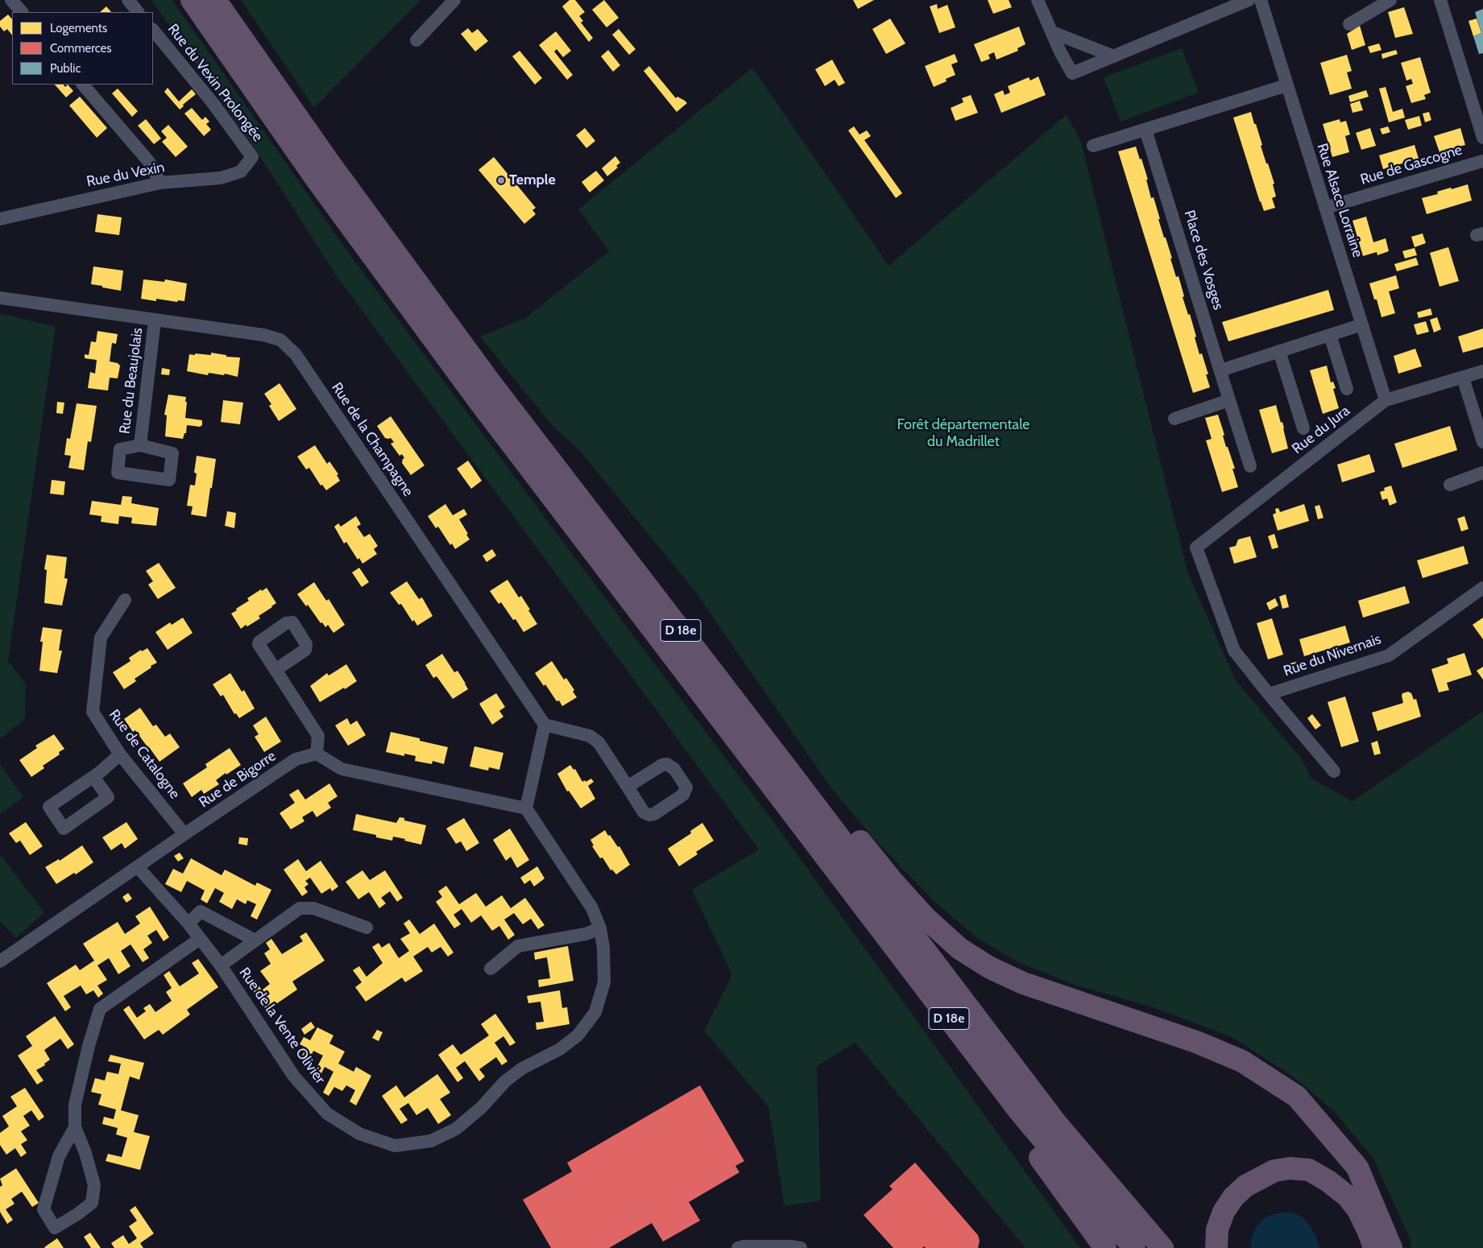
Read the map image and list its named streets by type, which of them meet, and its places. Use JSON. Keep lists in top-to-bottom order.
{
  "streets": {
    "highway": ["D 18e"],
    "street": [
      "Rue du Vexin Prolongée",
      "Rue de Gascogne",
      "Rue du Vexin",
      "Rue Alsace Lorraine",
      "Place des Vosges",
      "Rue du Beaujolais",
      "Rue du Jura",
      "Rue de la Champagne",
      "Rue du Nivernais",
      "Rue de Catalogne",
      "Rue de Bigorre",
      "Rue de la Vente Olivier"
    ]
  },
  "crossings": [
    ["Rue du Vexin Prolongée", "Rue du Vexin"],
    ["Rue de Gascogne", "Rue Alsace Lorraine"],
    ["Rue Alsace Lorraine", "Rue du Jura"],
    ["Rue du Beaujolais", "Rue de la Champagne"],
    ["Rue du Jura", "Rue du Nivernais"],
    ["Rue de Catalogne", "Rue de Bigorre"],
    ["Rue de Bigorre", "Rue de la Vente Olivier"]
  ],
  "parks": ["Forêt départementale du Madrillet"],
  "places": ["Temple"],
  "legend": ["Logements", "Commerces", "Public"]
}
